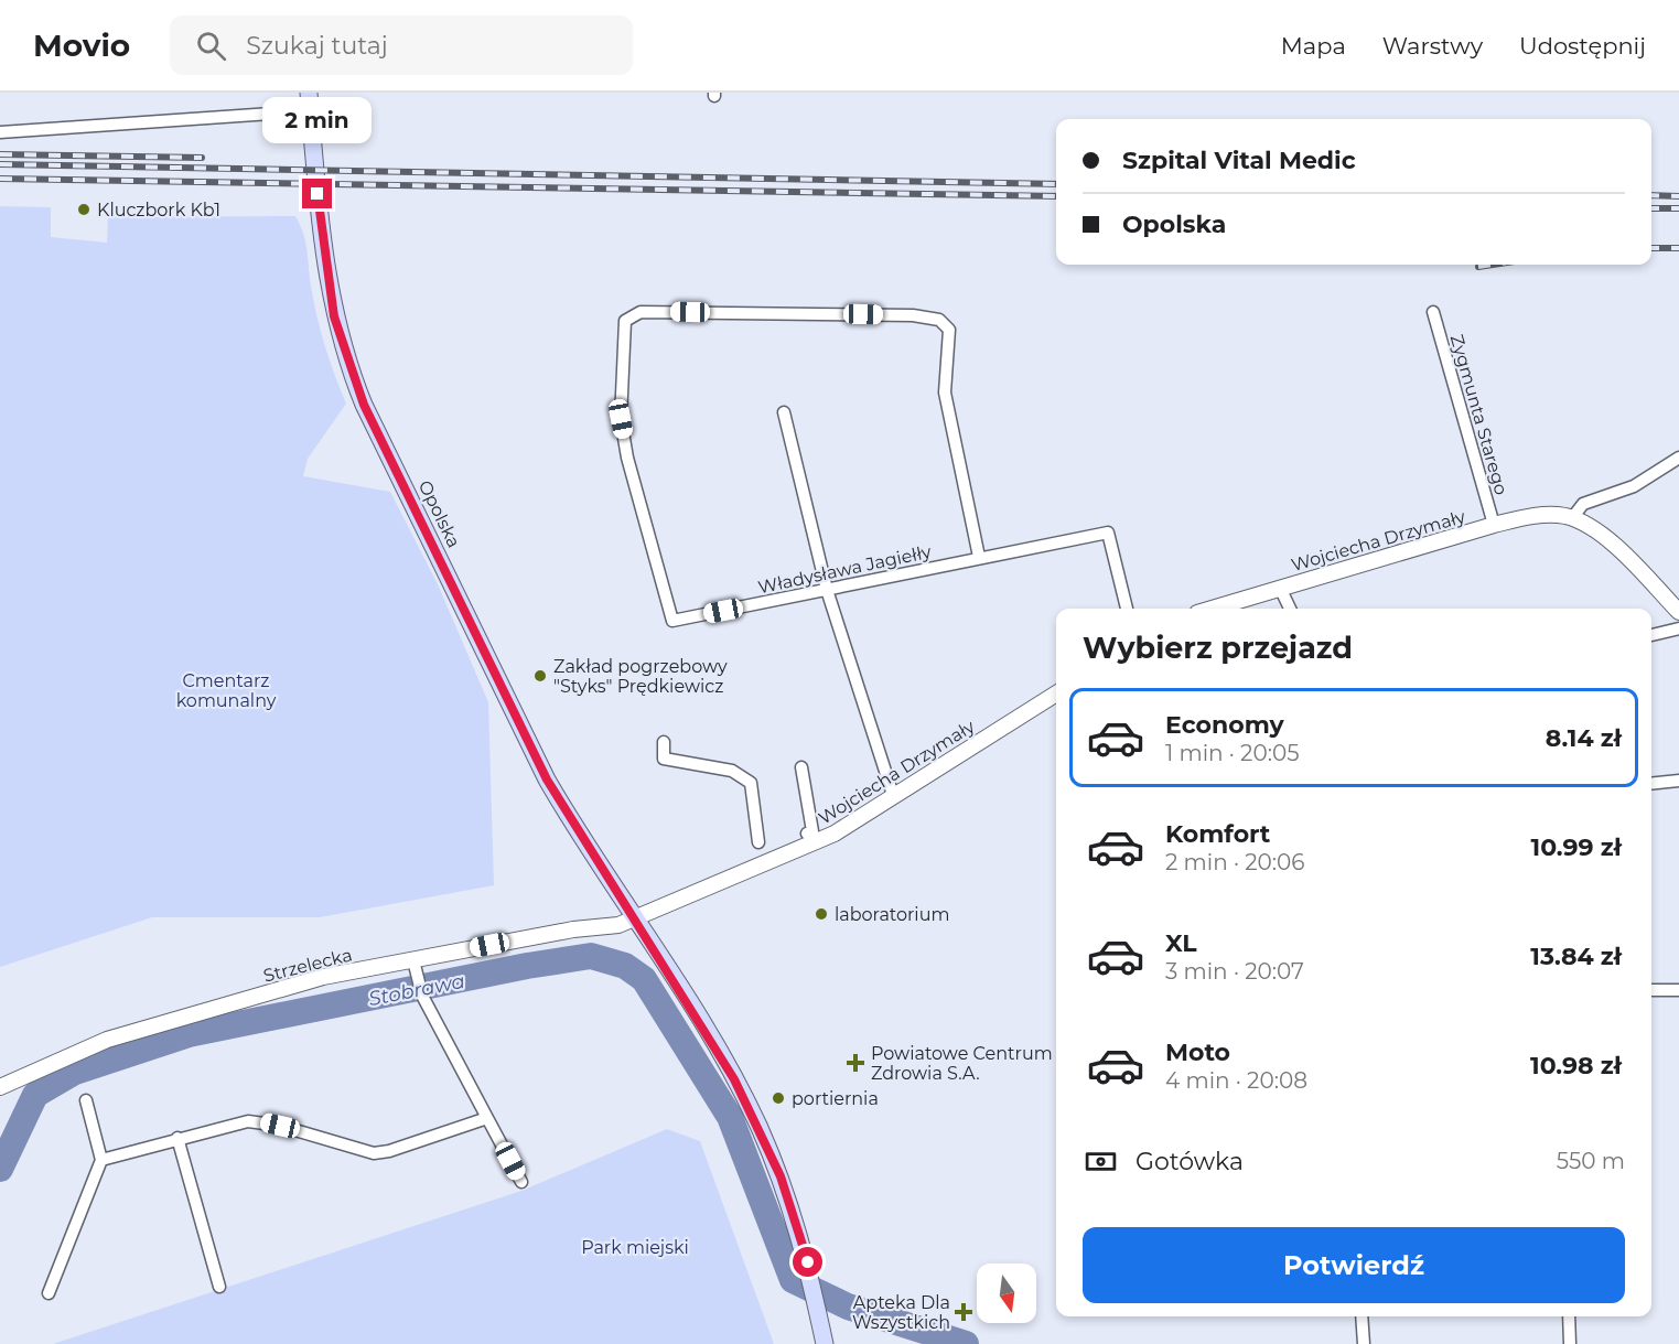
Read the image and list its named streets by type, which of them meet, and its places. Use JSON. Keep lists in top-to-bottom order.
{
  "streets": {
    "main road": ["Opolska"],
    "street": [
      "Zygmunta Starego",
      "Wojciecha Drzymały",
      "Władysława Jagiełły",
      "Strzelecka"
    ]
  },
  "crossings": [
    ["Zygmunta Starego", "Wojciecha Drzymały"],
    ["Opolska", "Wojciecha Drzymały"],
    ["Opolska", "Strzelecka"],
    ["Wojciecha Drzymały", "Strzelecka"]
  ],
  "water": ["Stobrawa"],
  "parks": ["Cmentarz komunalny", "Park miejski"],
  "places": {
    "other": [
      "Kluczbork Kb1",
      "Zakład pogrzebowy \"Styks\" Prędkiewicz",
      "laboratorium",
      "portiernia"
    ],
    "health": ["Powiatowe Centrum Zdrowia S.A.", "Apteka Dla Wszystkich"]
  },
  "north": "bottom",
  "page": {
    "header": "Movio",
    "search": "Szukaj tutaj",
    "nav": ["Mapa", "Warstwy", "Udostępnij"],
    "bubble": "2 min",
    "banner": ["Szpital Vital Medic", "Opolska"],
    "heading": "Wybierz przejazd",
    "list": [
      {
        "name": "Economy",
        "note": "1 min · 20:05",
        "value": "8.14 zł"
      },
      {
        "name": "Komfort",
        "note": "2 min · 20:06",
        "value": "10.99 zł"
      },
      {
        "name": "XL",
        "note": "3 min · 20:07",
        "value": "13.84 zł"
      },
      {
        "name": "Moto",
        "note": "4 min · 20:08",
        "value": "10.98 zł"
      }
    ],
    "pay": ["Gotówka", "550 m"],
    "buttons": "Potwierdź"
  }
}
